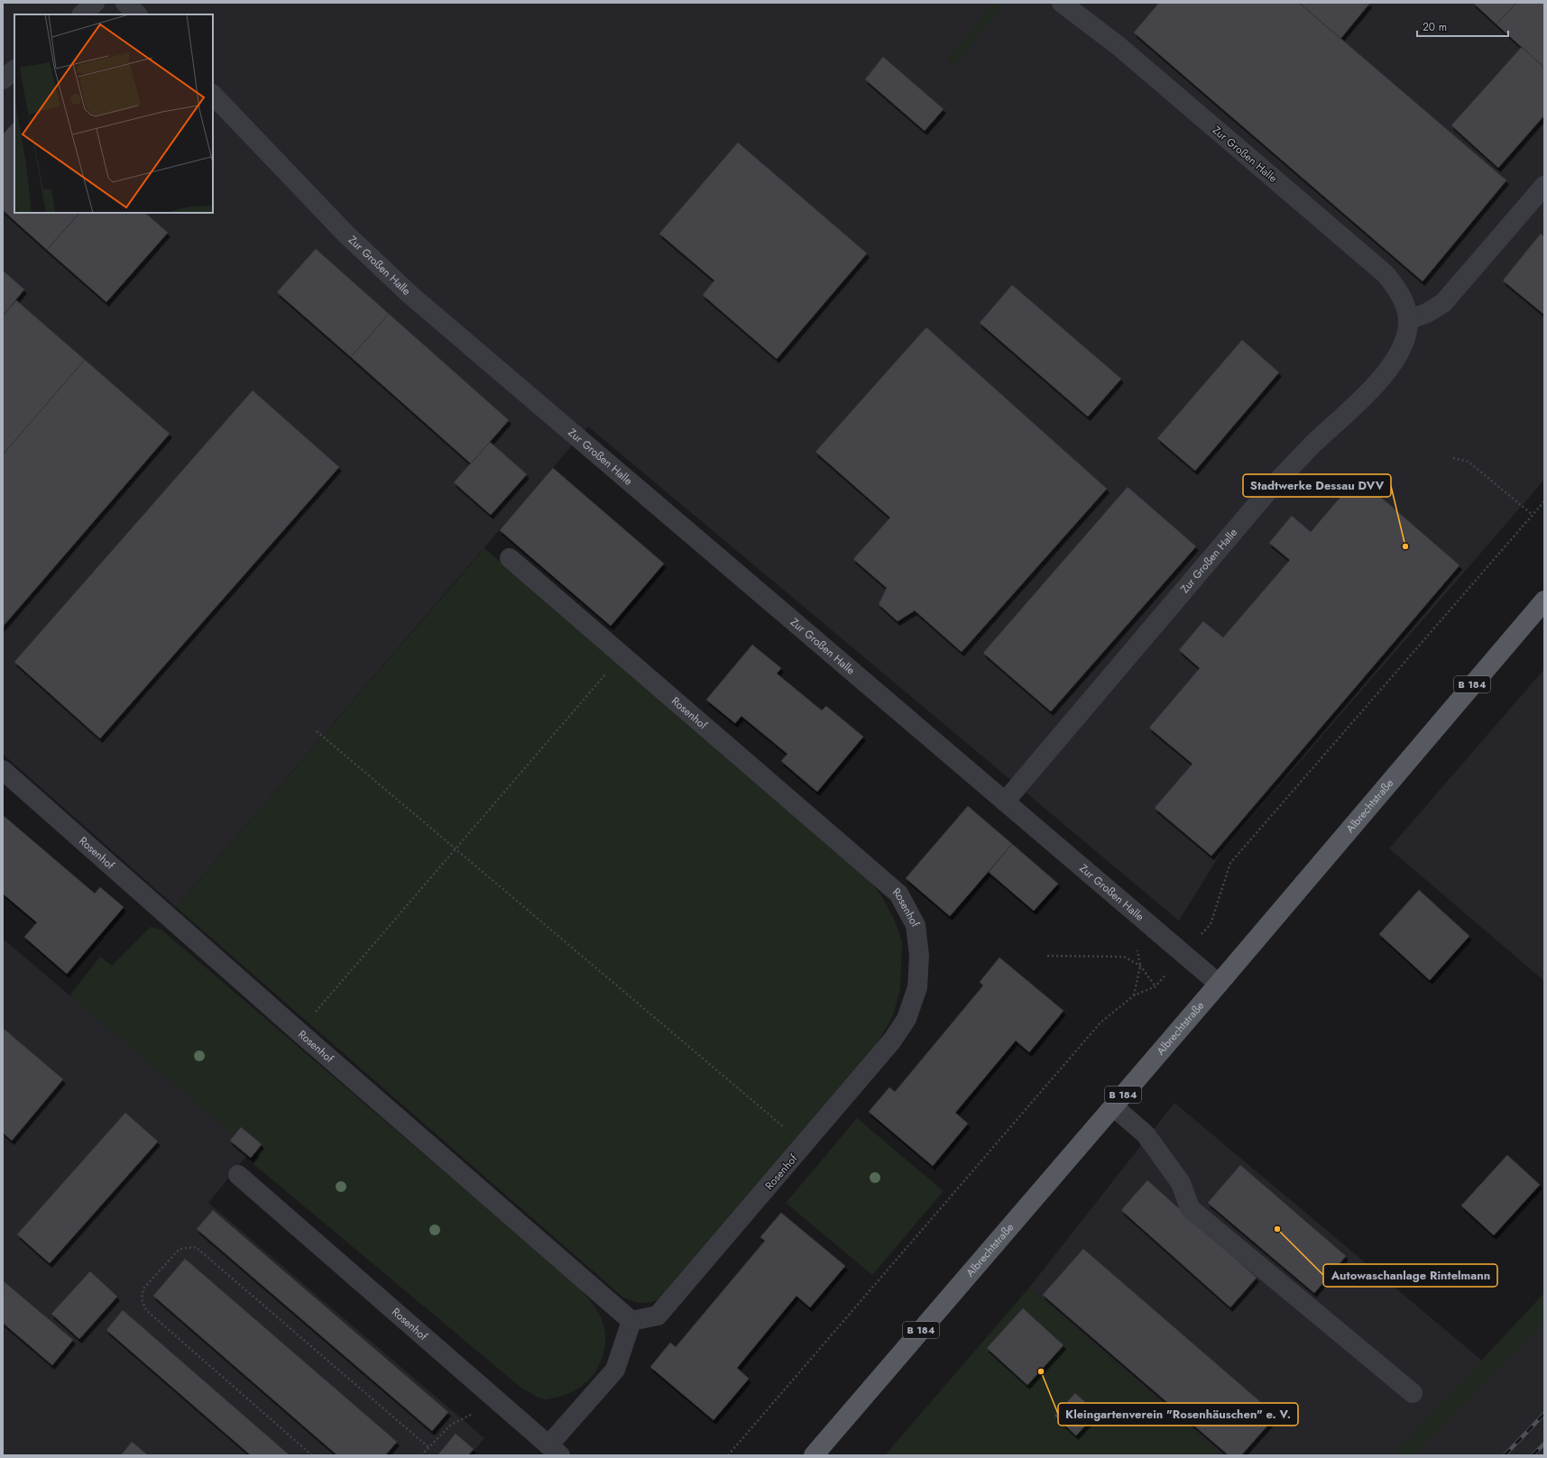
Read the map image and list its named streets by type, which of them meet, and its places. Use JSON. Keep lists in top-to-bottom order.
{
  "streets": {
    "main road": ["B 184", "Albrechtstraße"],
    "street": ["Zur Großen Halle", "Rosenhof"]
  },
  "crossings": [
    ["Zur Großen Halle", "Albrechtstraße"]
  ],
  "places": ["Stadtwerke Dessau DVV", "Autowaschanlage Rintelmann", "Kleingartenverein \"Rosenhäuschen\" e. V."],
  "scale_bar": "20 m"
}
